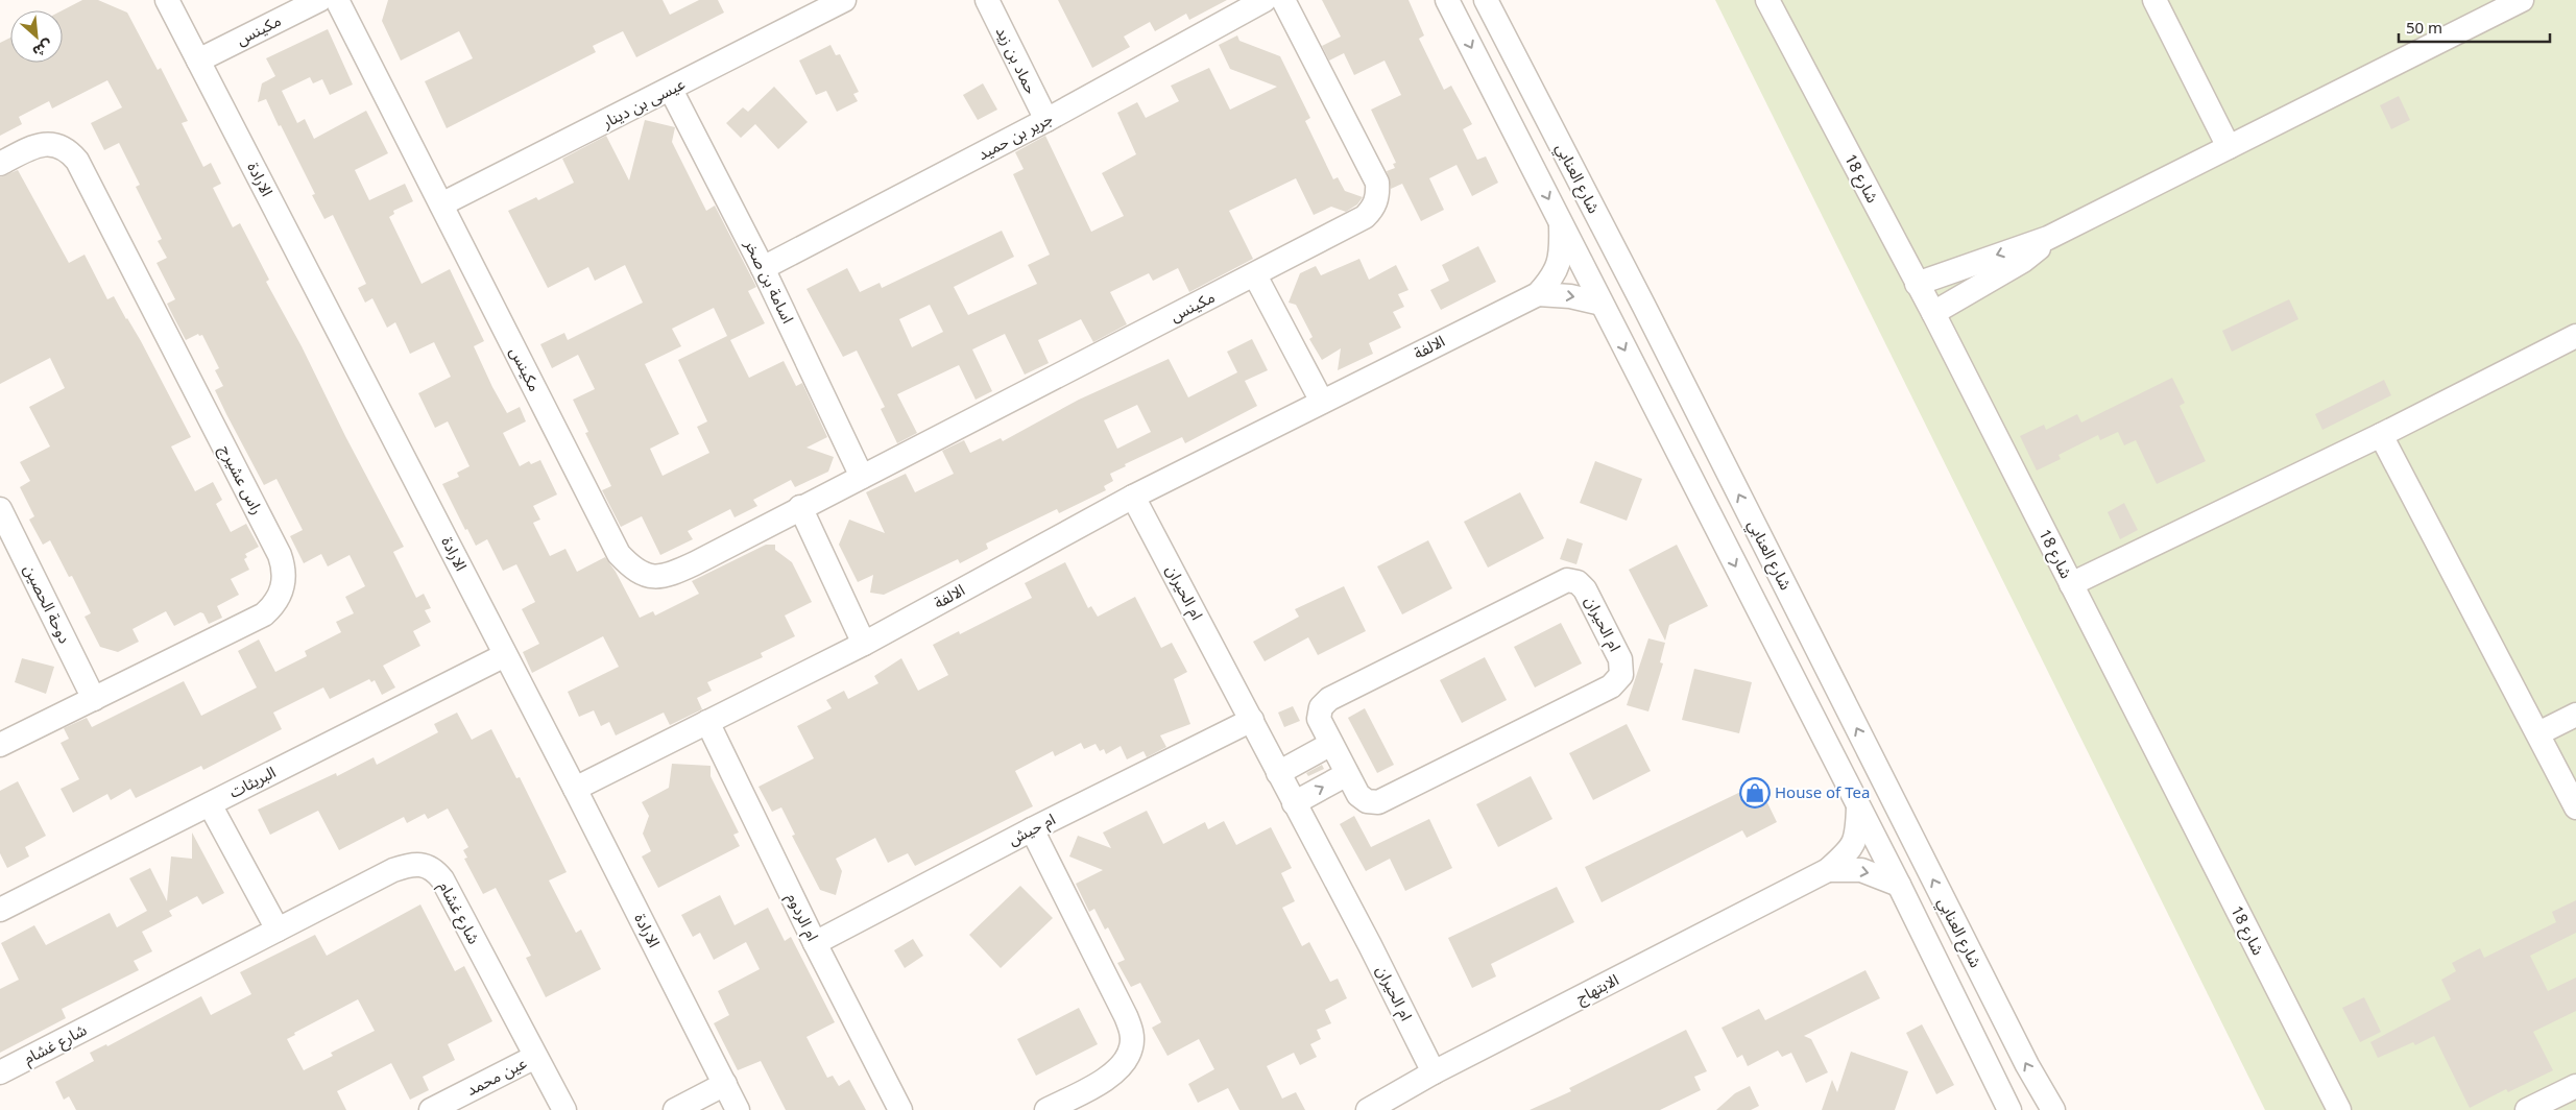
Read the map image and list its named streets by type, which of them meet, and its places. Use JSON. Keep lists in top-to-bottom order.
{
  "streets": {
    "street": [
      "مكينس",
      "حماد بن زيد",
      "عيسى بن دينار",
      "جرير بن حميد",
      "شارع العنابي",
      "شارع 18",
      "الارادة",
      "اسامة بن صخر",
      "الالفة",
      "راس عشيرج",
      "ام الحيران",
      "دوحة الحصين",
      "البريثات",
      "ام حيش",
      "شارع غشام",
      "ام الردوم",
      "الابتهاج",
      "عين محمد"
    ]
  },
  "crossings": [
    ["مكينس", "عيسى بن دينار"],
    ["مكينس", "الارادة"],
    ["مكينس", "اسامة بن صخر"],
    ["حماد بن زيد", "جرير بن حميد"],
    ["عيسى بن دينار", "اسامة بن صخر"],
    ["جرير بن حميد", "اسامة بن صخر"],
    ["شارع العنابي", "الالفة"],
    ["شارع العنابي", "الابتهاج"],
    ["الارادة", "الالفة"],
    ["الارادة", "البريثات"],
    ["الالفة", "ام الحيران"],
    ["الالفة", "ام الردوم"],
    ["راس عشيرج", "دوحة الحصين"],
    ["ام الحيران", "ام حيش"],
    ["ام الحيران", "الابتهاج"],
    ["ام حيش", "ام الردوم"],
    ["شارع غشام", "عين محمد"]
  ],
  "places": {
    "shop": ["House of Tea"]
  },
  "scale_bar": "50 m",
  "north": "bottom right"
}
